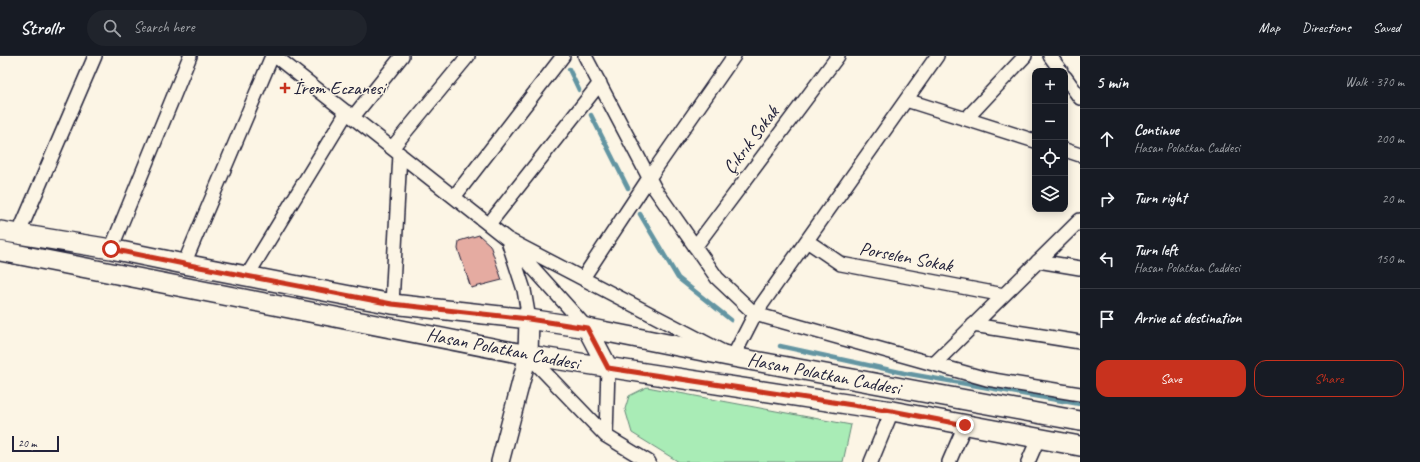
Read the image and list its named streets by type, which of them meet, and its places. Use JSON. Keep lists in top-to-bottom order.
{
  "streets": {
    "main road": ["Hasan Polatkan Caddesi"],
    "street": ["Çıkrık Sokak", "Porselen Sokak"]
  },
  "places": {
    "health": ["İrem Eczanesi"]
  },
  "scale_bar": "20 m",
  "page": {
    "header": "Strollr",
    "search": "Search here",
    "nav": ["Map", "Directions", "Saved"],
    "heading": ["5 min", "Walk · 370 m"],
    "map_buttons": ["+", "−"],
    "list": [
      ["Continue", "Hasan Polatkan Caddesi", "200 m"],
      ["Turn right", "20 m"],
      ["Turn left", "Hasan Polatkan Caddesi", "150 m"],
      "Arrive at destination"
    ],
    "buttons": ["Save", "Share"],
    "scale": "20 m"
  }
}
